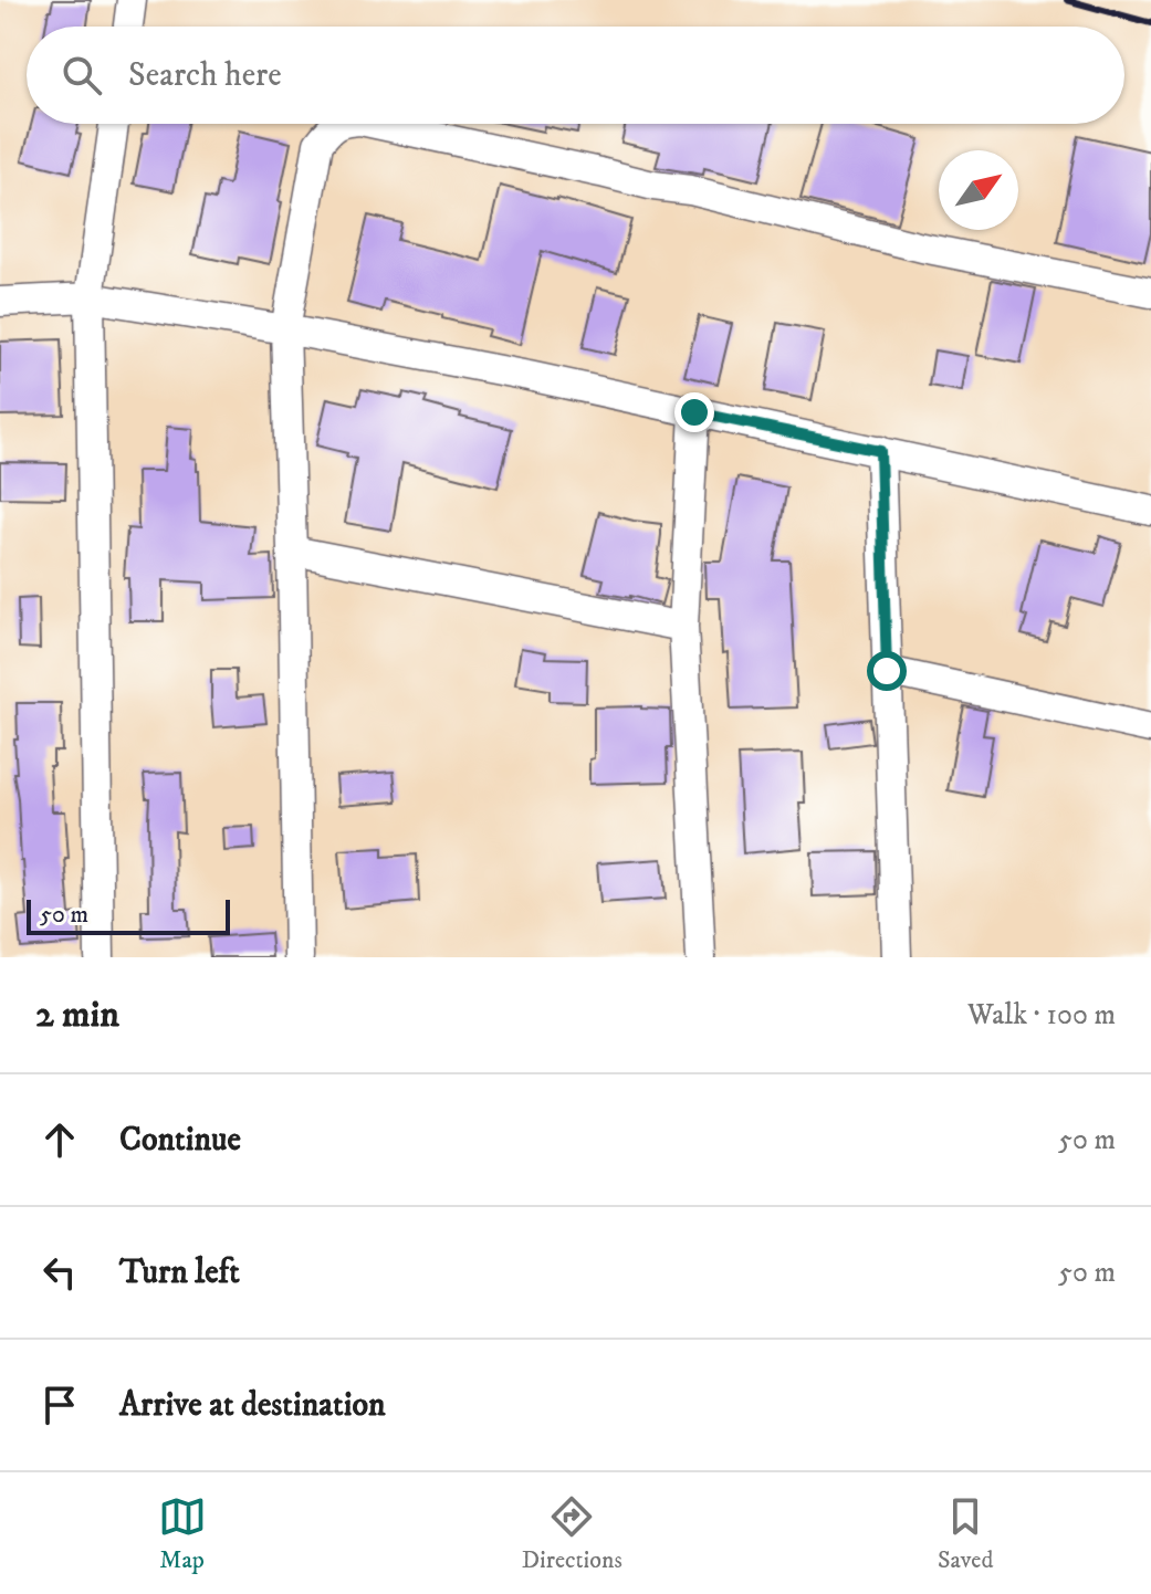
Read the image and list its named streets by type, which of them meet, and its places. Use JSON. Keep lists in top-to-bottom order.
{
  "scale_bar": "50 m",
  "north": "top right",
  "page": {
    "search": "Search here",
    "scale": "50 m",
    "heading": ["2 min", "Walk · 100 m"],
    "list": [
      ["Continue", "50 m"],
      ["Turn left", "50 m"],
      "Arrive at destination"
    ],
    "nav": ["Map", "Directions", "Saved"]
  }
}
